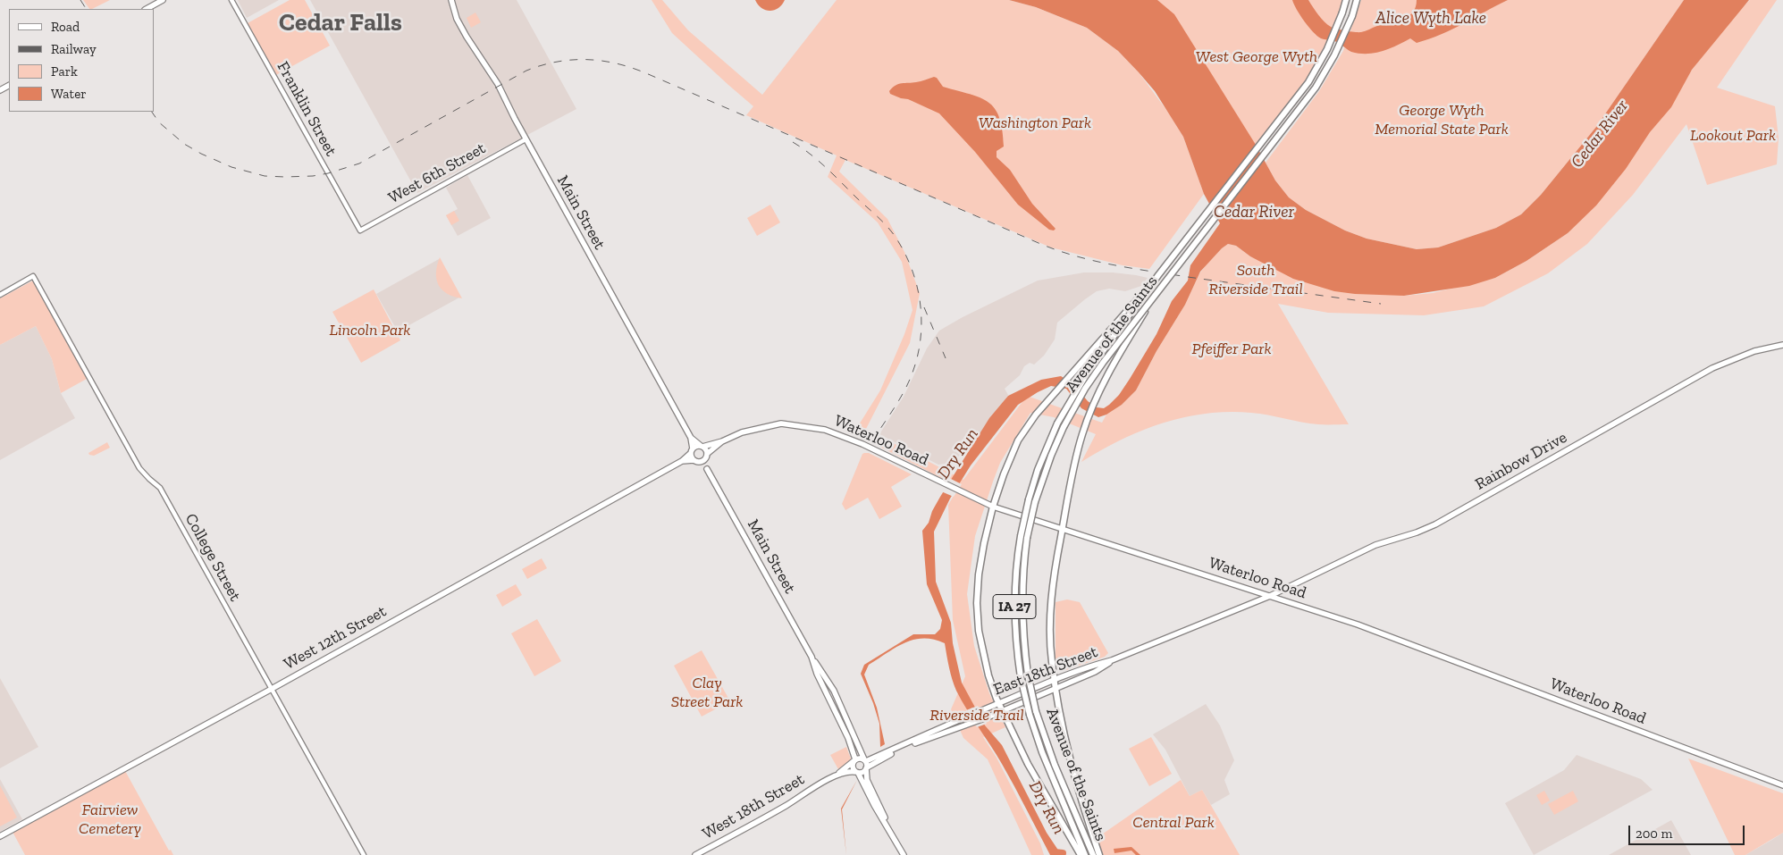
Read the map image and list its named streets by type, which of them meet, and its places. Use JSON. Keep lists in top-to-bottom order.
{
  "streets": {
    "highway": ["Avenue of the Saints", "IA 27"],
    "main road": [
      "Main Street",
      "Waterloo Road",
      "Rainbow Drive",
      "West 12th Street",
      "East 18th Street",
      "West 18th Street"
    ],
    "street": ["Franklin Street", "West 6th Street", "College Street"]
  },
  "crossings": [
    ["Franklin Street", "West 6th Street"],
    ["West 6th Street", "Main Street"],
    ["Main Street", "Waterloo Road"],
    ["Main Street", "West 12th Street"],
    ["Main Street", "East 18th Street"],
    ["Main Street", "West 18th Street"],
    ["Waterloo Road", "Rainbow Drive"],
    ["Waterloo Road", "West 12th Street"],
    ["Waterloo Road", "East 18th Street"],
    ["Rainbow Drive", "East 18th Street"],
    ["College Street", "West 12th Street"],
    ["East 18th Street", "West 18th Street"]
  ],
  "districts": ["Cedar Falls"],
  "water": ["Alice Wyth Lake", "Cedar River", "Dry Run"],
  "parks": [
    "West George Wyth",
    "George Wyth Memorial State Park",
    "Washington Park",
    "Lookout Park",
    "South Riverside Trail",
    "Lincoln Park",
    "Pfeiffer Park",
    "Clay Street Park",
    "Riverside Trail",
    "Fairview Cemetery",
    "Central Park"
  ],
  "legend": [
    "Road",
    "Railway",
    "Park",
    "Water"
  ],
  "scale_bar": "200 m"
}
